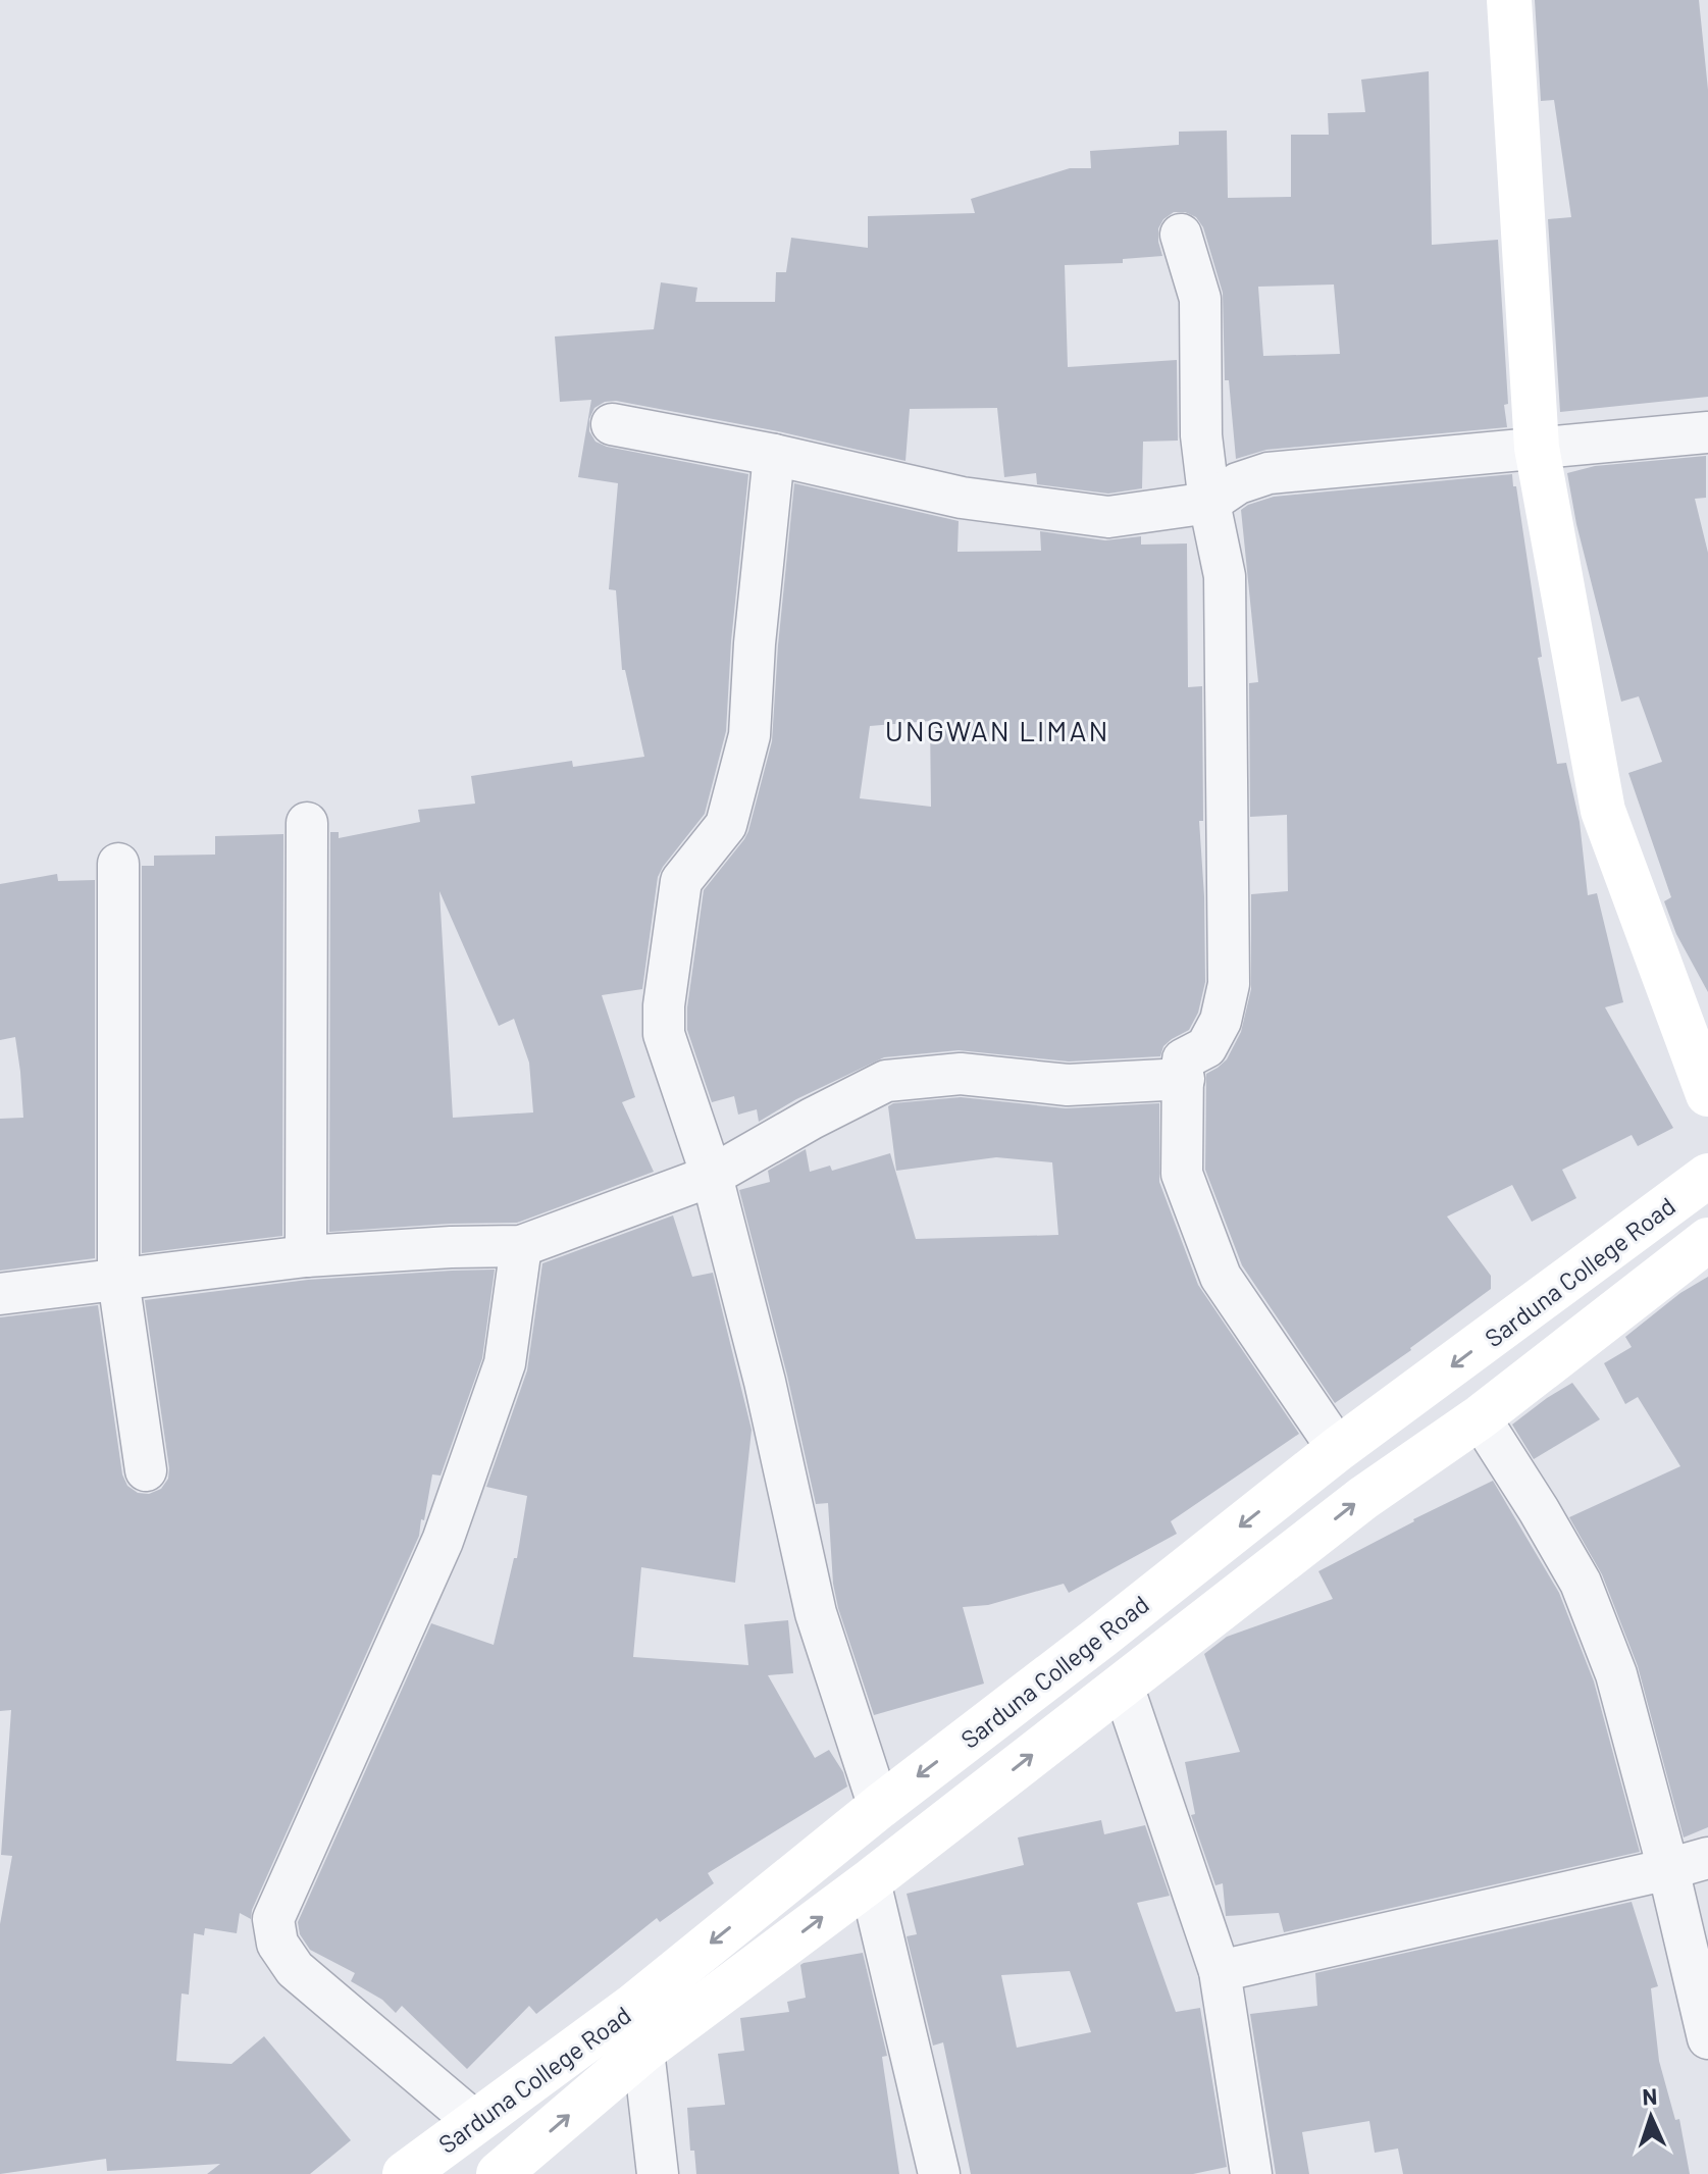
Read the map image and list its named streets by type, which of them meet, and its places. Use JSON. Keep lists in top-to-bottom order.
{
  "streets": {
    "street": ["Sarduna College Road"]
  },
  "districts": ["UNGWAN LIMAN"],
  "north": "top"
}
